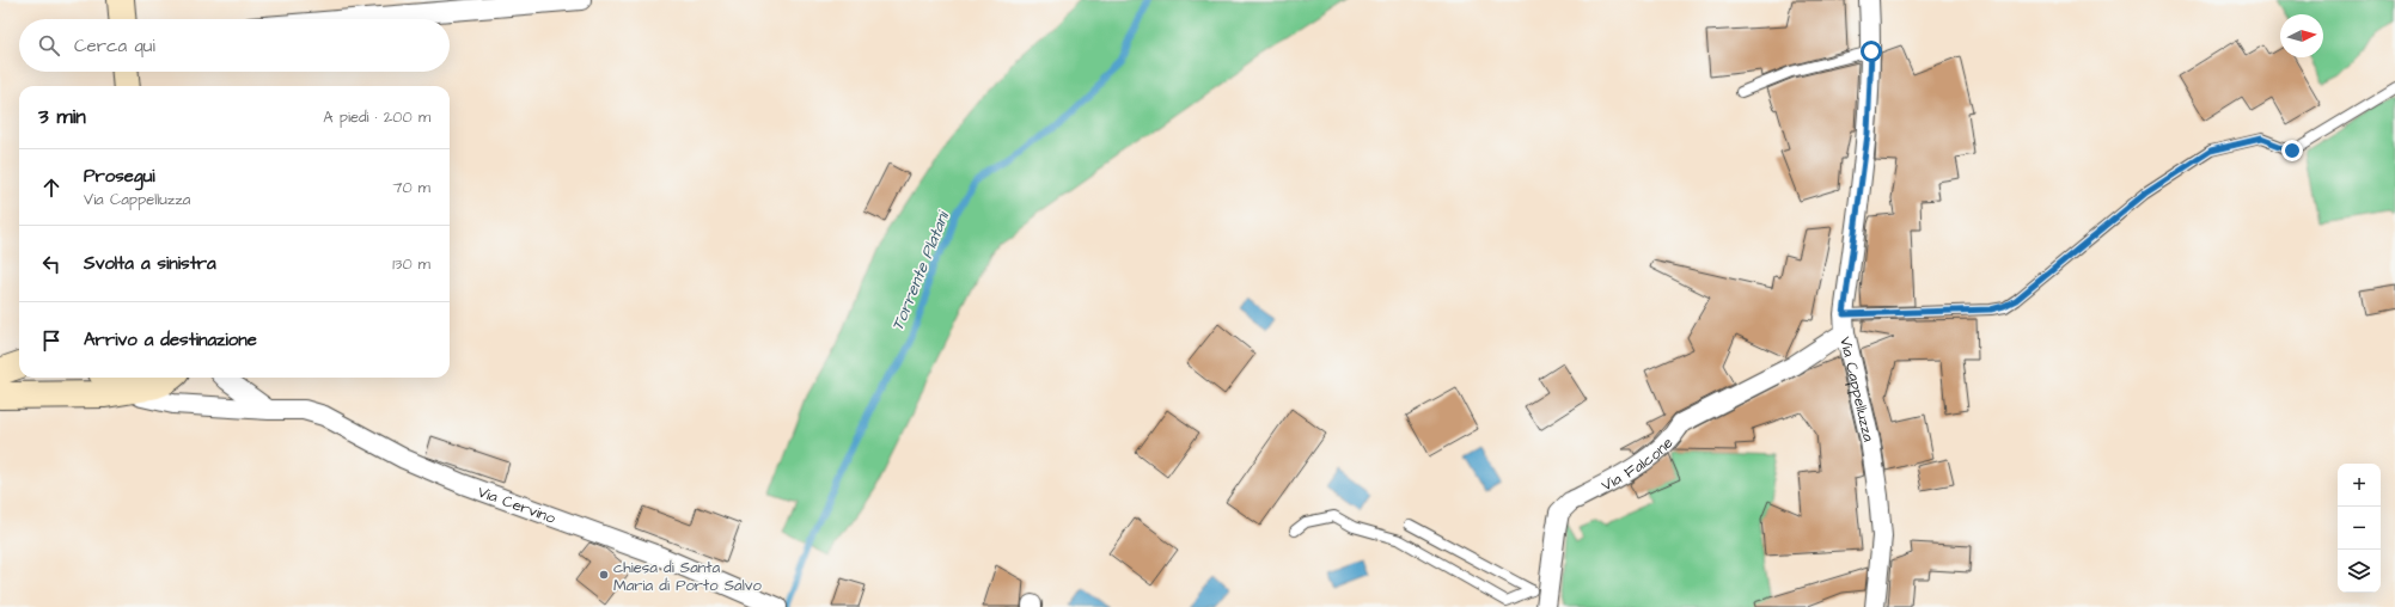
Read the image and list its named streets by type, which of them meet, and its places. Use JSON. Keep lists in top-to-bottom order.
{
  "streets": {
    "street": ["Via Cappelluzza", "Via Falcone", "Via Cervino"]
  },
  "crossings": [
    ["Via Cappelluzza", "Via Falcone"]
  ],
  "water": ["Torrente Platani"],
  "places": ["chiesa di Santa Maria di Porto Salvo"],
  "north": "right",
  "page": {
    "search": "Cerca qui",
    "heading": ["3 min", "A piedi · 200 m"],
    "list": [
      ["Prosegui", "Via Cappelluzza", "70 m"],
      ["Svolta a sinistra", "130 m"],
      "Arrivo a destinazione"
    ],
    "map_buttons": ["+", "−"]
  }
}
